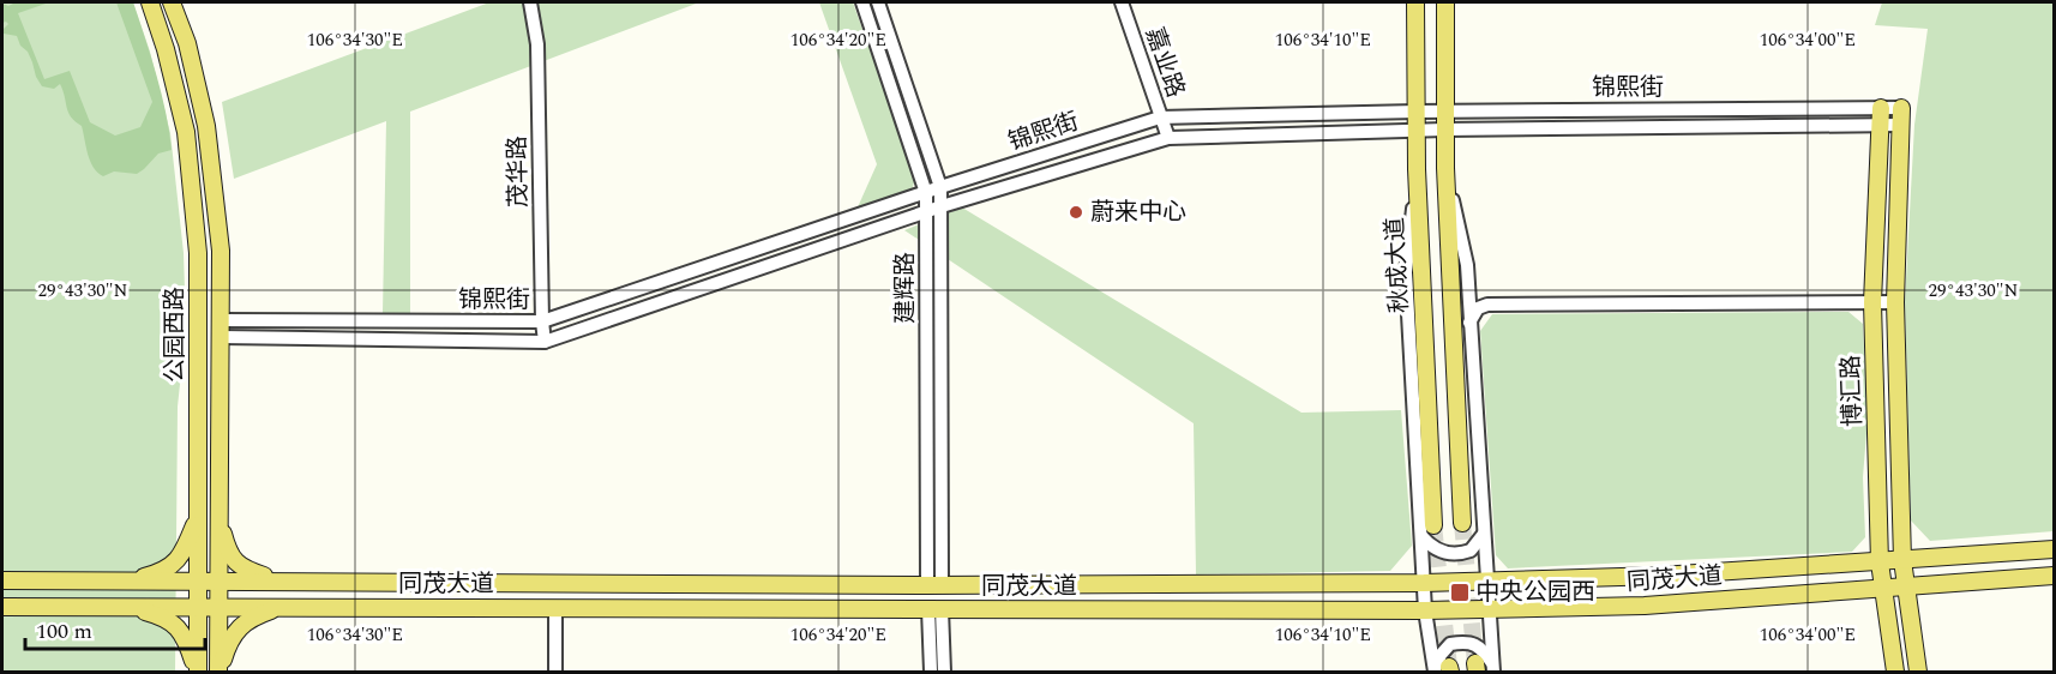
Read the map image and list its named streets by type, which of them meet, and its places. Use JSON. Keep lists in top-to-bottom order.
{
  "streets": {
    "main road": [
      "秋成大道",
      "公园西路",
      "博汇路",
      "同茂大道"
    ],
    "street": [
      "嘉业路",
      "锦熙街",
      "茂华路",
      "建辉路"
    ]
  },
  "crossings": [
    ["嘉业路", "锦熙街"],
    ["锦熙街", "茂华路"],
    ["锦熙街", "秋成大道"],
    ["锦熙街", "建辉路"],
    ["锦熙街", "公园西路"],
    ["锦熙街", "博汇路"],
    ["建辉路", "同茂大道"],
    ["公园西路", "同茂大道"],
    ["博汇路", "同茂大道"]
  ],
  "places": {
    "other": ["蔚来中心"],
    "transit": ["中央公园西"]
  },
  "scale_bar": "100 m",
  "coordinates": [
    "106°34'30\"E",
    "106°34'20\"E",
    "106°34'10\"E",
    "106°34'00\"E",
    "29°43'30\"N"
  ]
}
